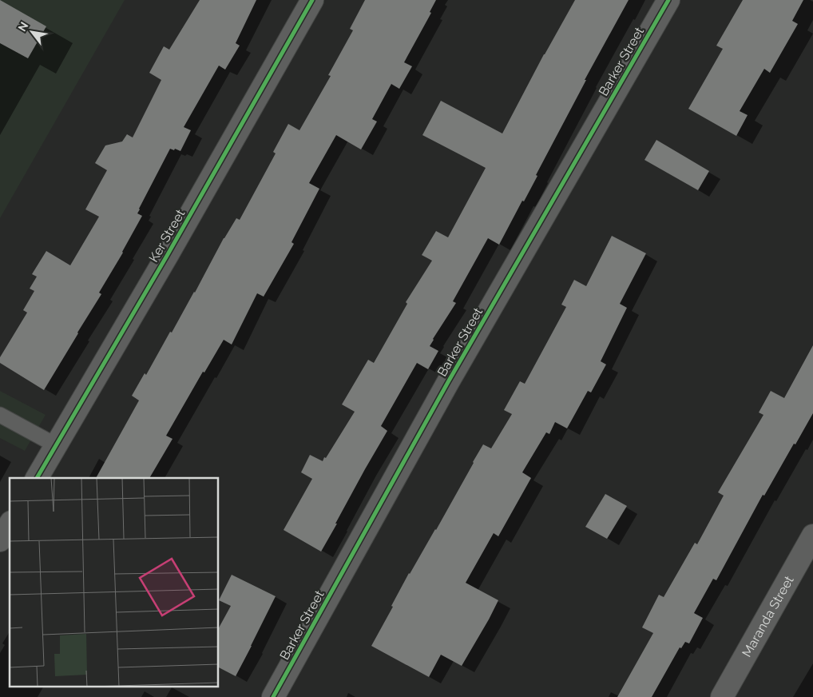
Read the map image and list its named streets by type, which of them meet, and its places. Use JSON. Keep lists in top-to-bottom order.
{
  "streets": {
    "street": ["Barker Street", "Ker Street", "Maranda Street"]
  },
  "north": "top left"
}
